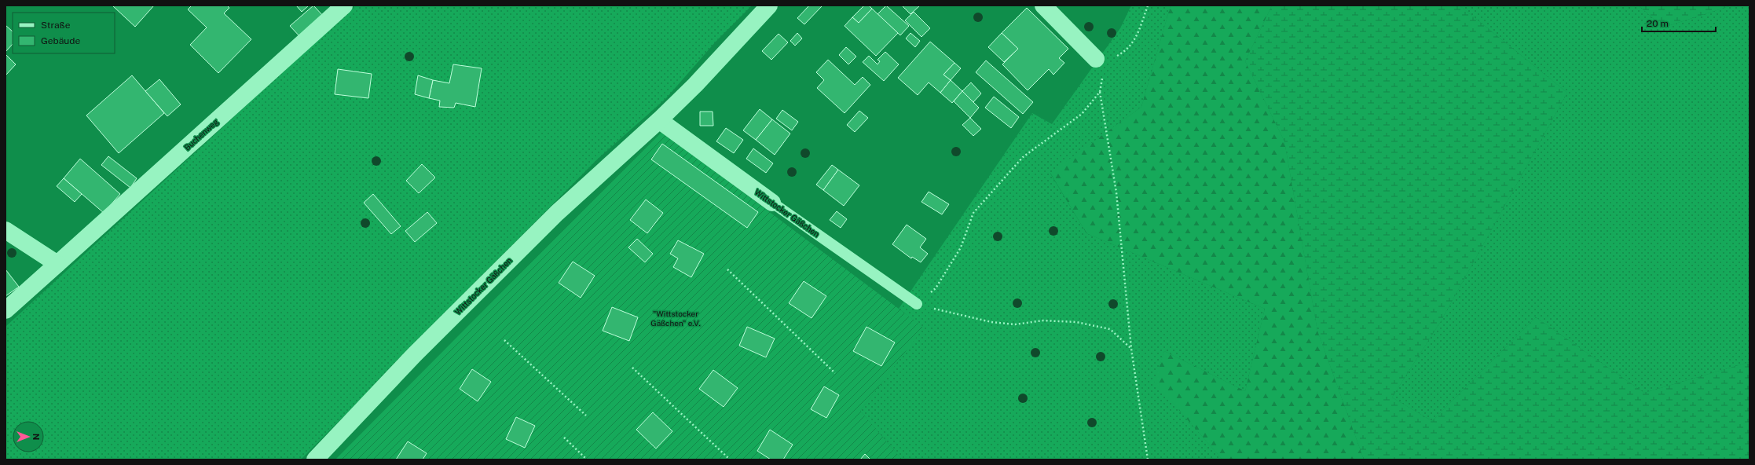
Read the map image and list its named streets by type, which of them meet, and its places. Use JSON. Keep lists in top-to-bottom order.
{
  "streets": {
    "street": ["Buchenweg", "Wittstocker Gäßchen"]
  },
  "parks": ["\"Wittstocker Gäßchen\" e.V."],
  "legend": ["Straße", "Gebäude"],
  "scale_bar": "20 m",
  "north": "right"
}
